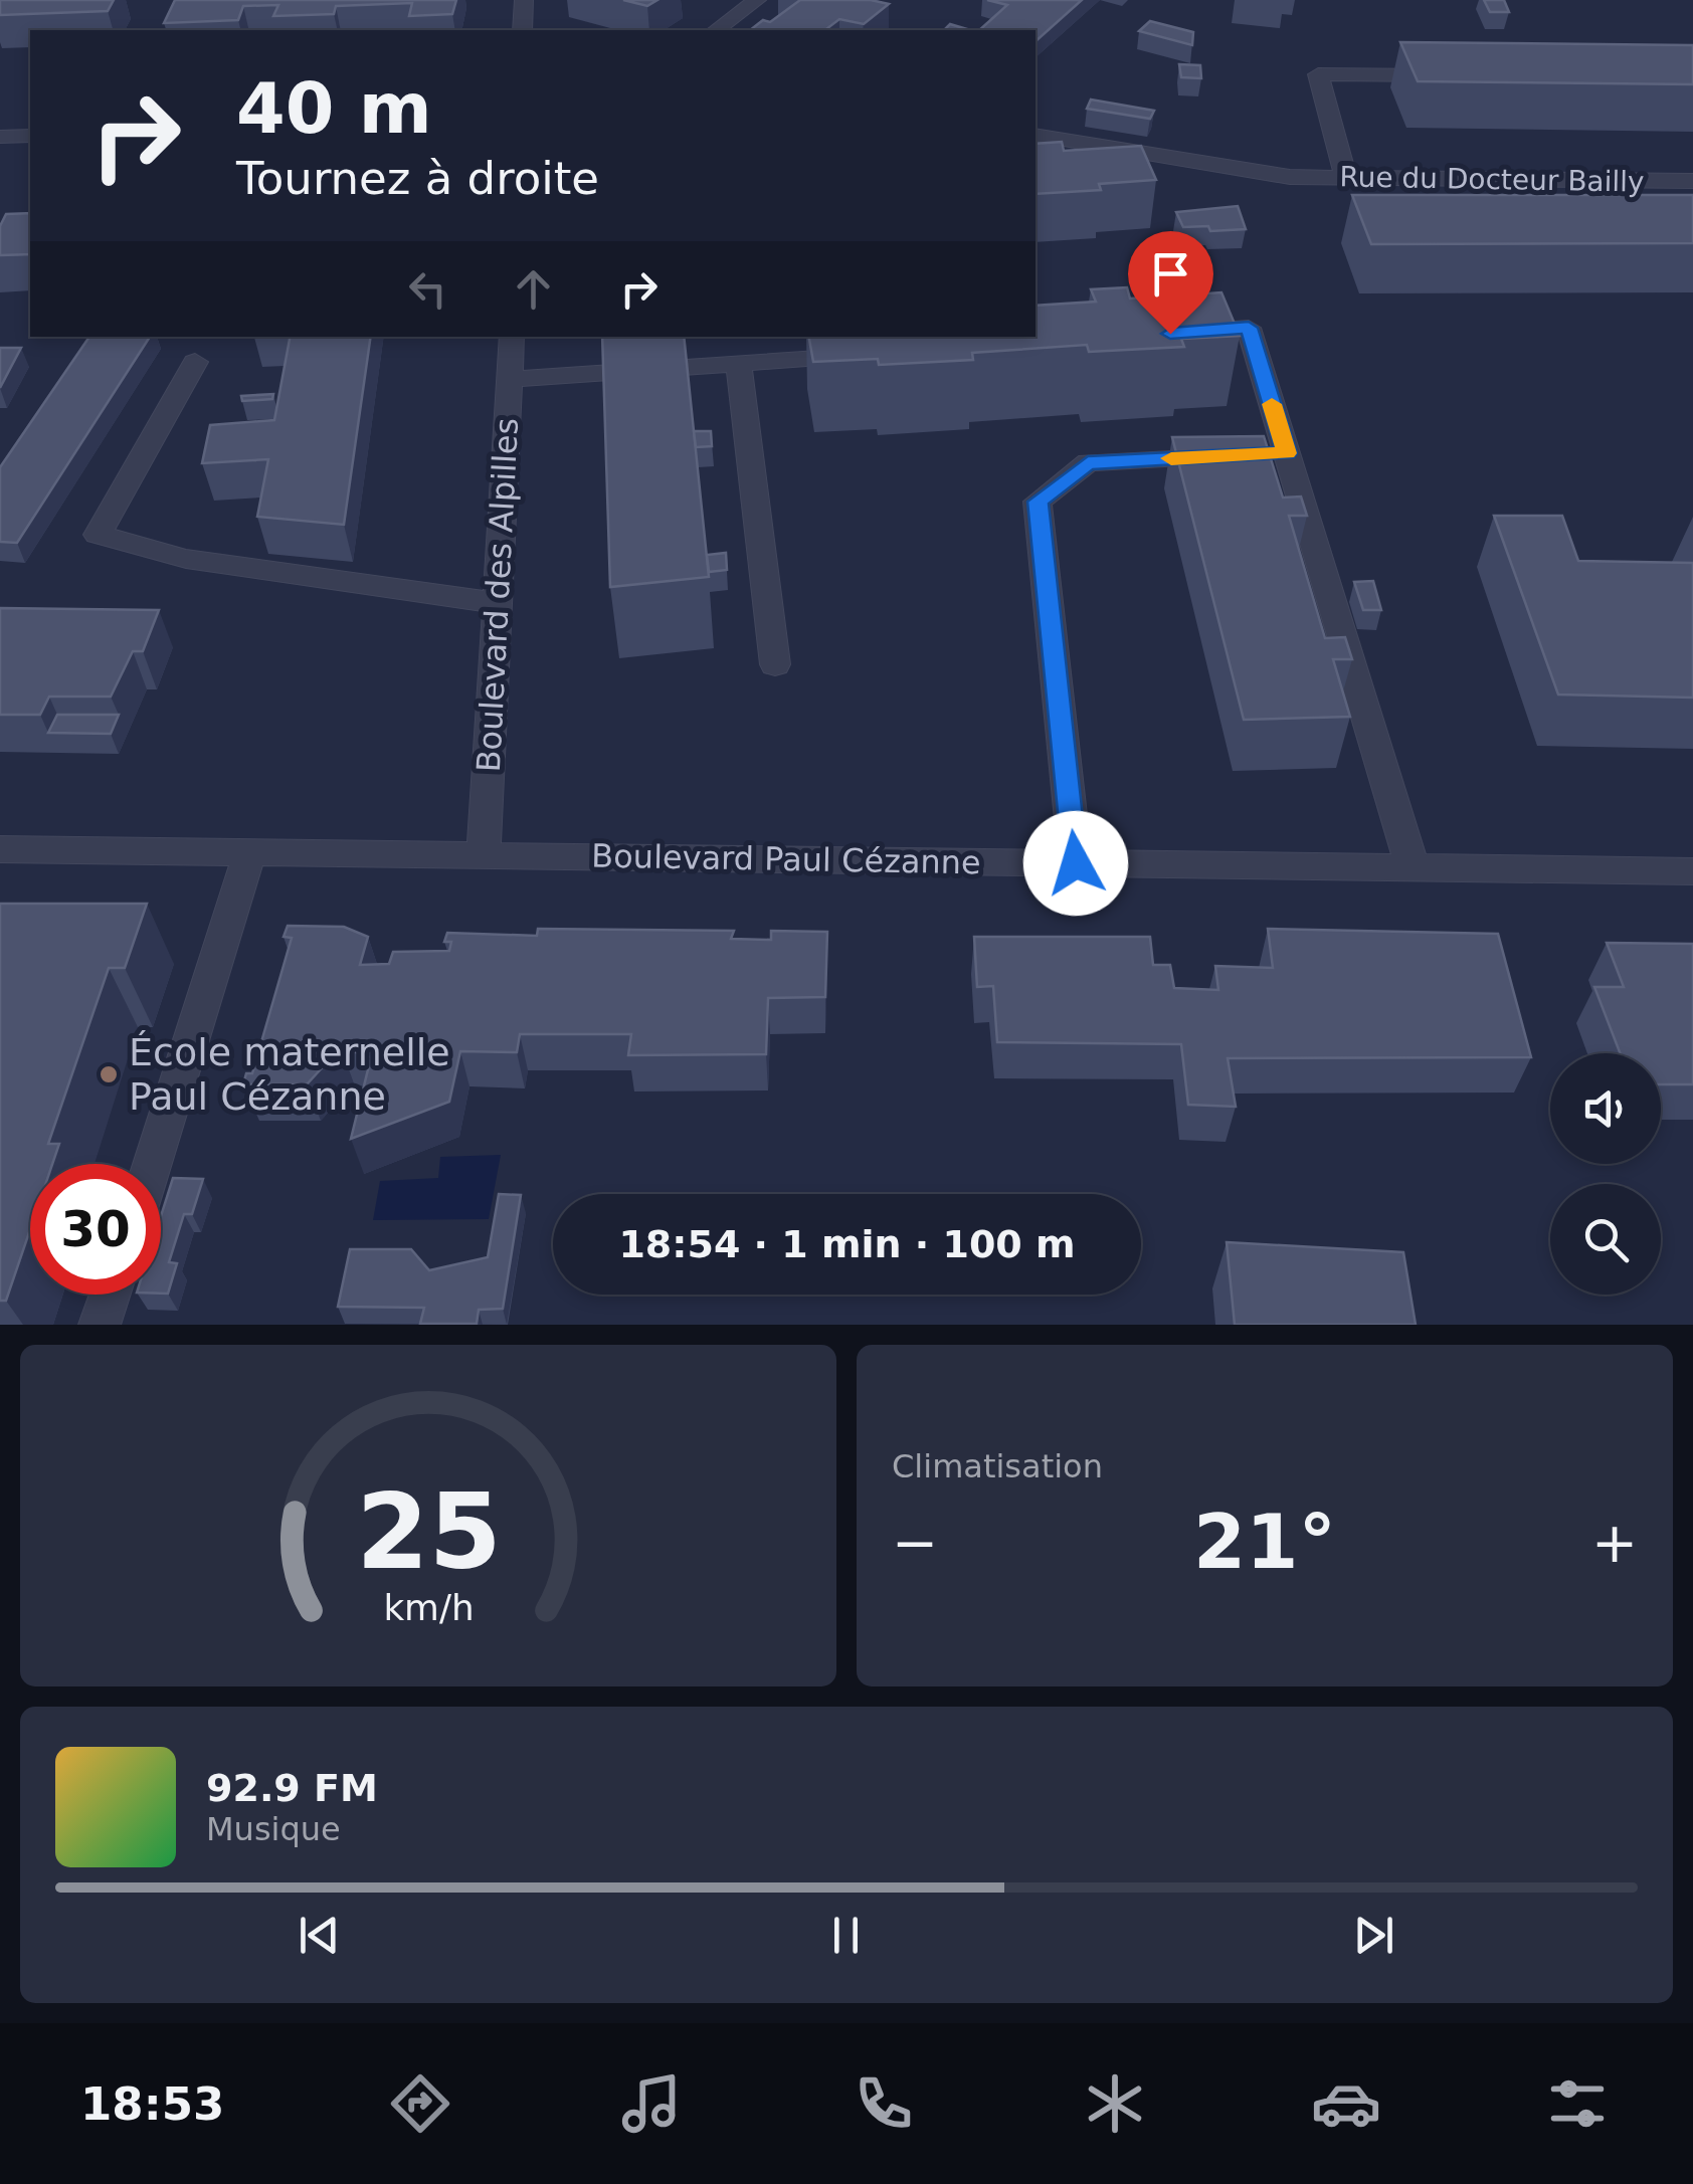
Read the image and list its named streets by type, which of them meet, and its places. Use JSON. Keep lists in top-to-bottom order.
{
  "streets": {
    "street": ["Rue du Docteur Bailly", "Boulevard des Alpilles", "Boulevard Paul Cézanne"]
  },
  "crossings": [
    ["Boulevard des Alpilles", "Boulevard Paul Cézanne"]
  ],
  "places": ["École maternelle Paul Cézanne"],
  "page": {
    "turn": ["40 m", "Tournez à droite"],
    "limit": "30",
    "trip": "18:54 · 1 min · 100 m",
    "tile": "Climatisation",
    "heat": ["−", "21°", "+"],
    "song": ["92.9 FM", "Musique"],
    "tabs": "18:53",
    "gauge": ["25", "km/h"]
  }
}
